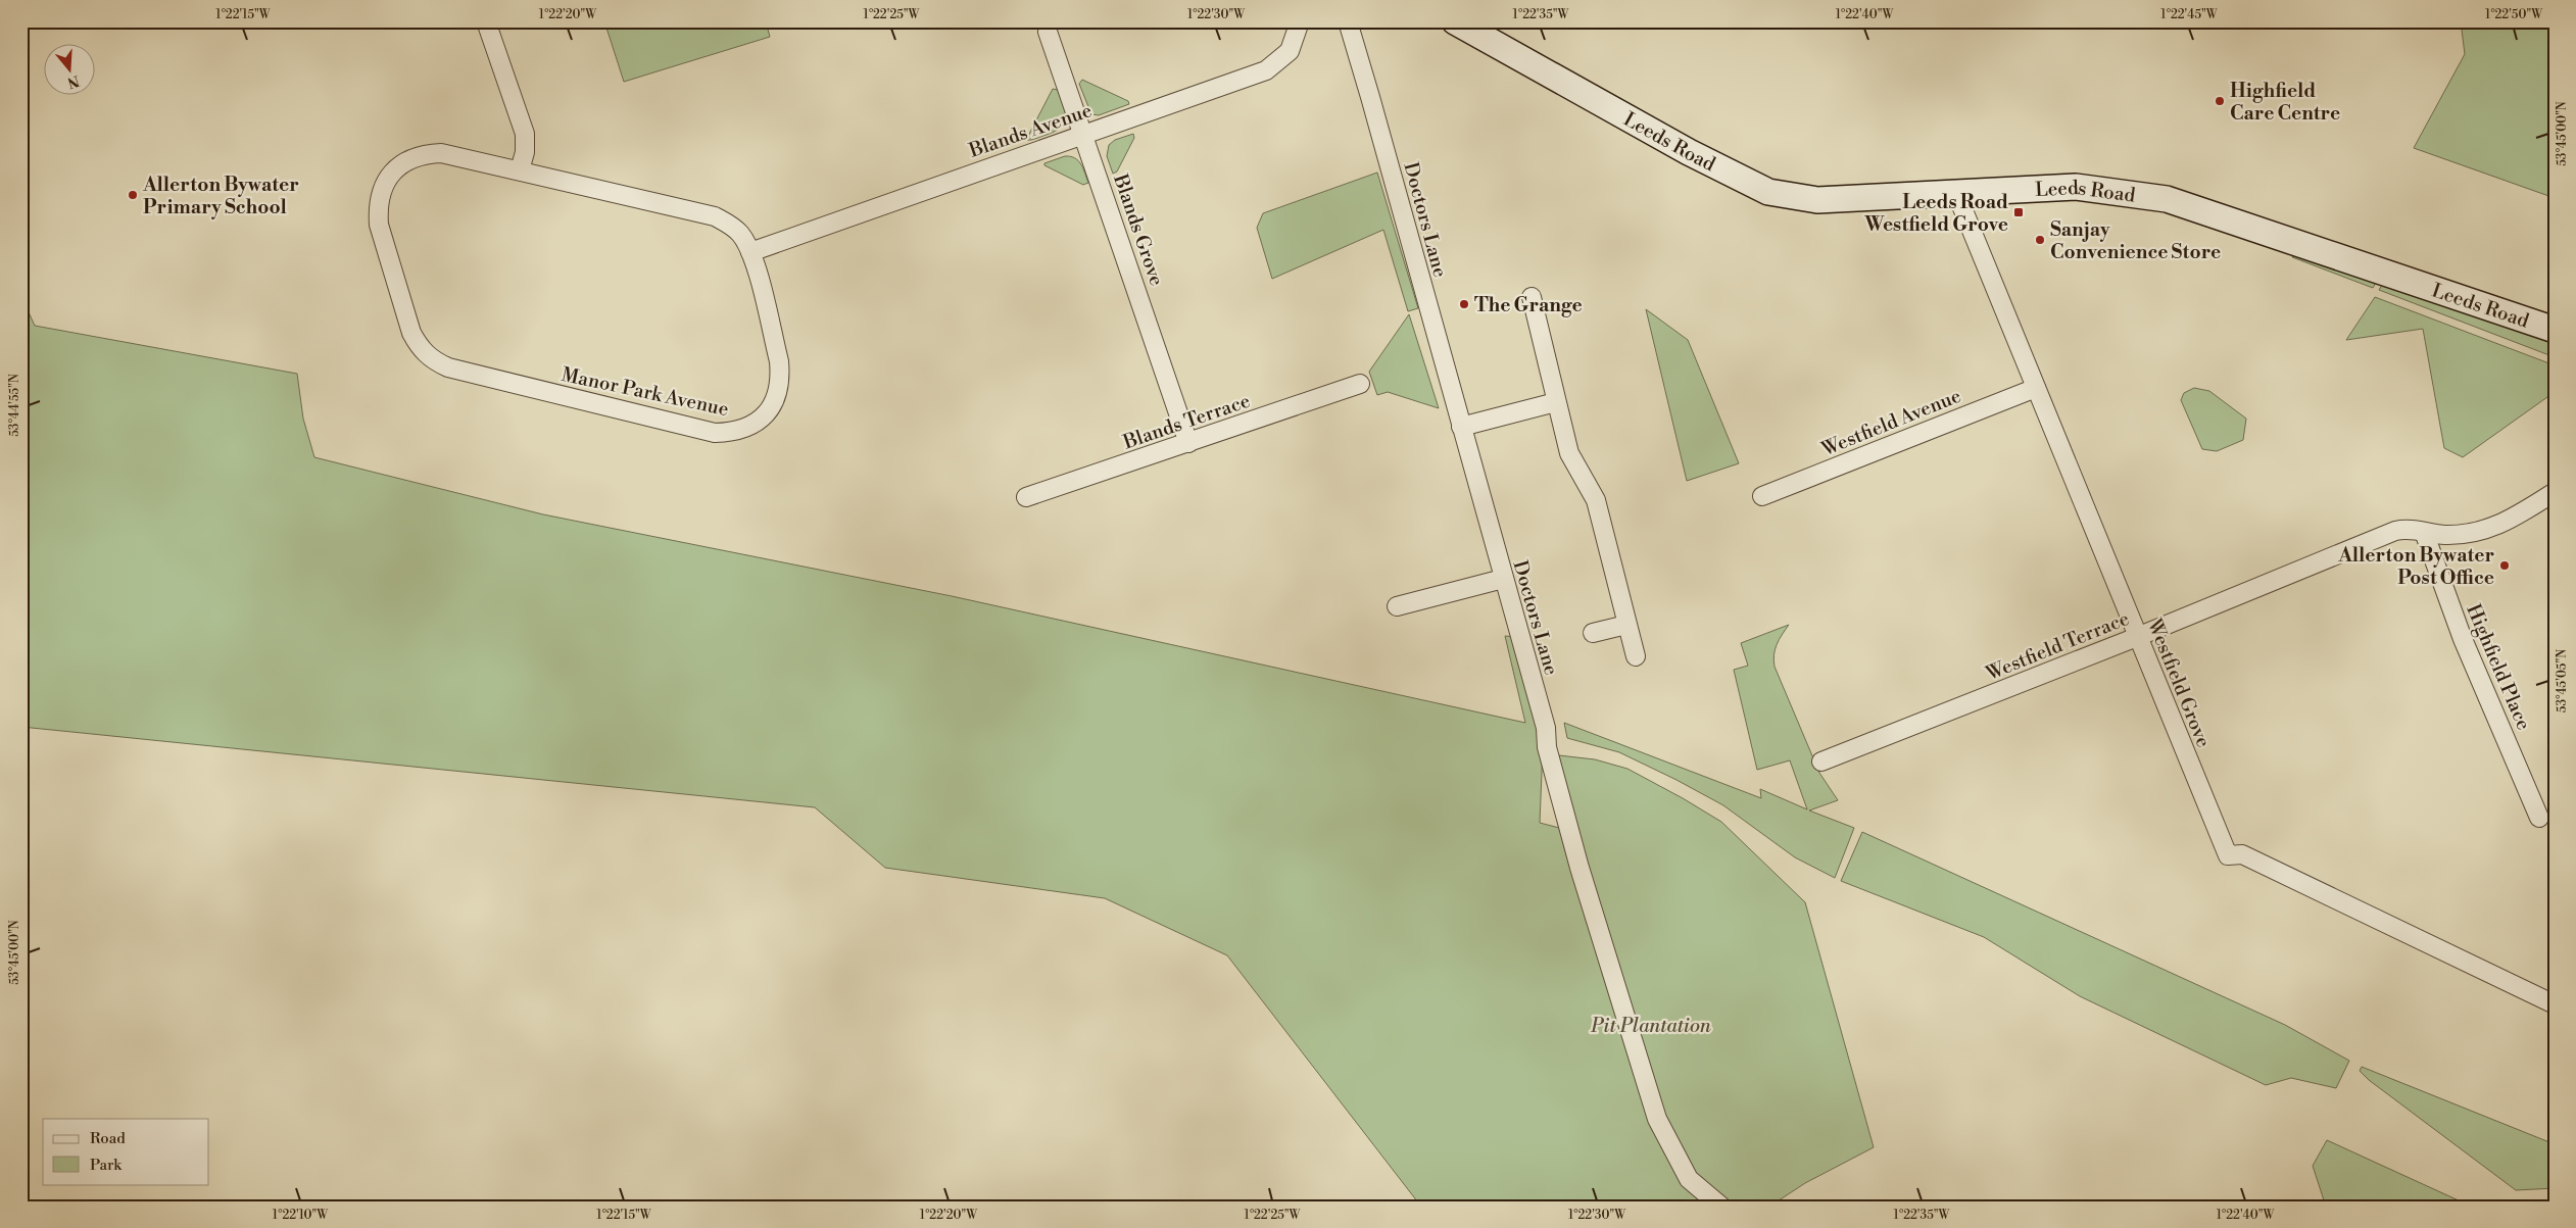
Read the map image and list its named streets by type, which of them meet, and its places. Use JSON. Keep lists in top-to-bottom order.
{
  "streets": {
    "street": [
      "Blands Avenue",
      "Leeds Road",
      "Doctors Lane",
      "Blands Grove",
      "Manor Park Avenue",
      "Blands Terrace",
      "Westfield Avenue",
      "Westfield Terrace",
      "Highfield Place",
      "Westfield Grove"
    ]
  },
  "crossings": [
    ["Blands Avenue", "Blands Grove"],
    ["Blands Avenue", "Manor Park Avenue"],
    ["Leeds Road", "Westfield Grove"],
    ["Blands Grove", "Blands Terrace"],
    ["Westfield Avenue", "Westfield Grove"],
    ["Westfield Terrace", "Highfield Place"],
    ["Westfield Terrace", "Westfield Grove"]
  ],
  "parks": ["Pit Plantation"],
  "places": {
    "other": [
      "Highfield Care Centre",
      "Allerton Bywater Primary School",
      "Sanjay Convenience Store",
      "The Grange",
      "Allerton Bywater Post Office"
    ],
    "transit": ["Leeds Road Westfield Grove"]
  },
  "legend": ["Road", "Park"],
  "north": "bottom",
  "coordinates": [
    "1°22'15\"W",
    "1°22'20\"W",
    "1°22'25\"W",
    "1°22'30\"W",
    "1°22'35\"W",
    "1°22'40\"W",
    "1°22'45\"W",
    "1°22'50\"W",
    "53°45'00\"N",
    "53°44'55\"N",
    "53°45'05\"N",
    "1°22'10\"W"
  ]
}
